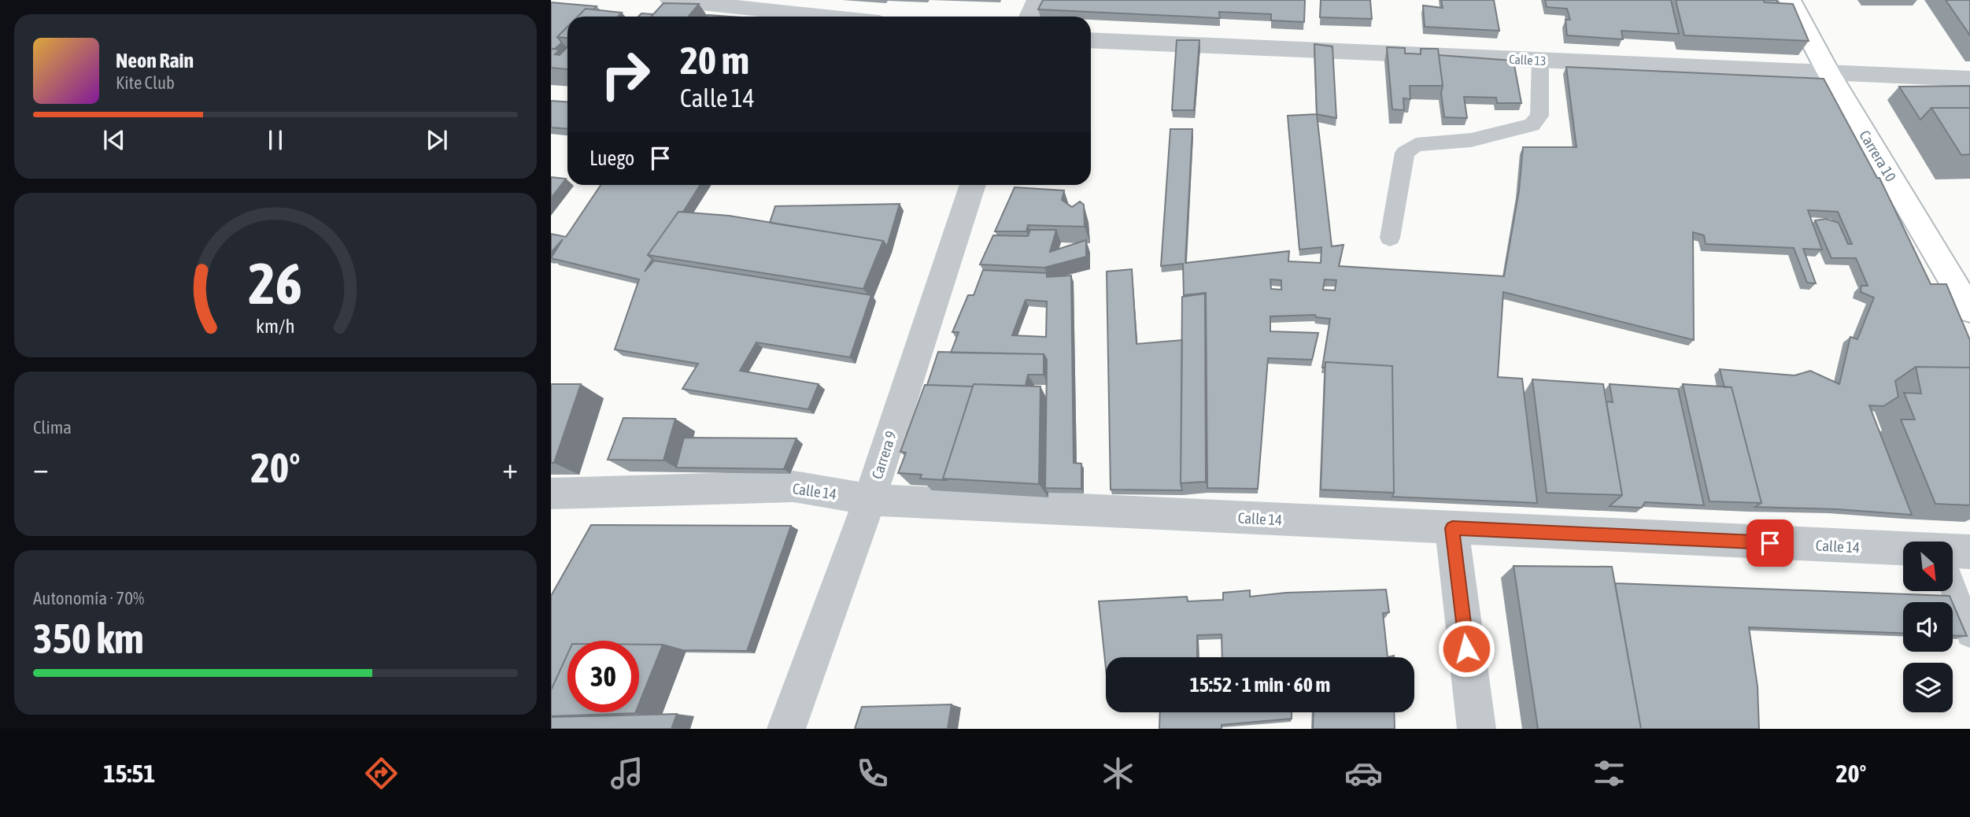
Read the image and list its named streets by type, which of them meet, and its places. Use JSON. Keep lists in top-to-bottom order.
{
  "streets": {
    "street": [
      "Calle 13",
      "Carrera 10",
      "Carrera 9",
      "Calle 14"
    ]
  },
  "crossings": [
    ["Calle 13", "Carrera 10"],
    ["Carrera 9", "Calle 14"]
  ],
  "north": "bottom right",
  "page": {
    "turn": ["20 m", "Calle 14"],
    "song": ["Neon Rain", "Kite Club"],
    "then": "Luego",
    "tile": [
      "Clima",
      ["Autonomía · 70%", "350 km"]
    ],
    "heat": ["−", "20°", "+"],
    "limit": "30",
    "trip": "15:52 · 1 min · 60 m",
    "tabs": ["15:51", "20°"],
    "gauge": ["26", "km/h"]
  }
}
